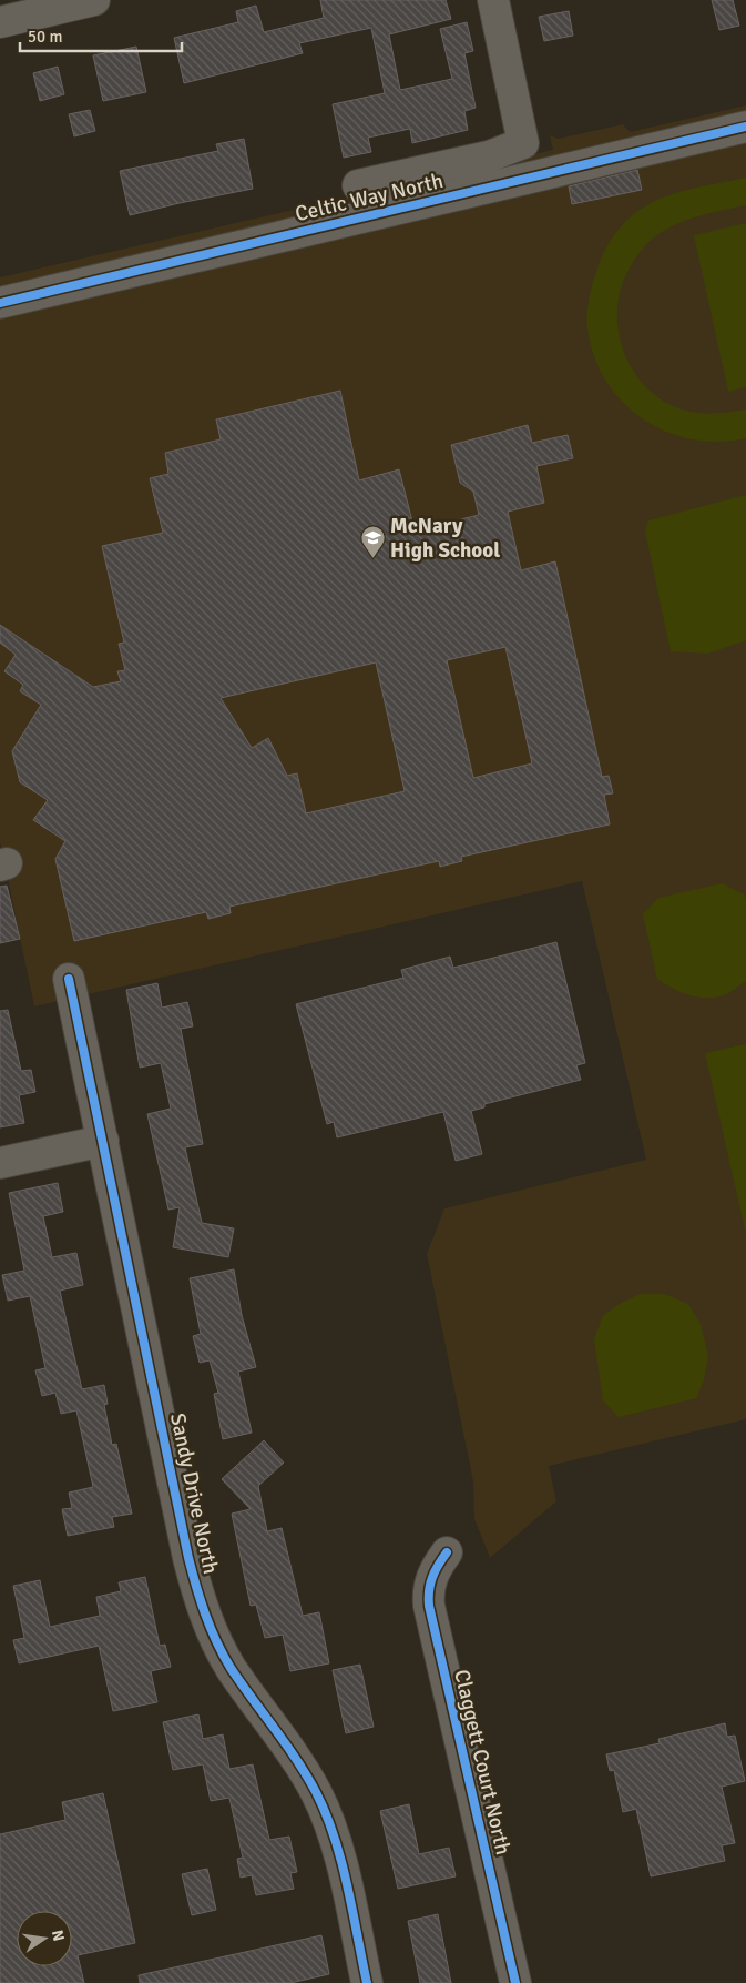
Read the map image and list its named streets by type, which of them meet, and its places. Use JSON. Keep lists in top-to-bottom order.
{
  "streets": {
    "street": ["Celtic Way North", "Sandy Drive North", "Claggett Court North"]
  },
  "places": {
    "school or university": ["McNary High School"]
  },
  "scale_bar": "50 m",
  "north": "right"
}
